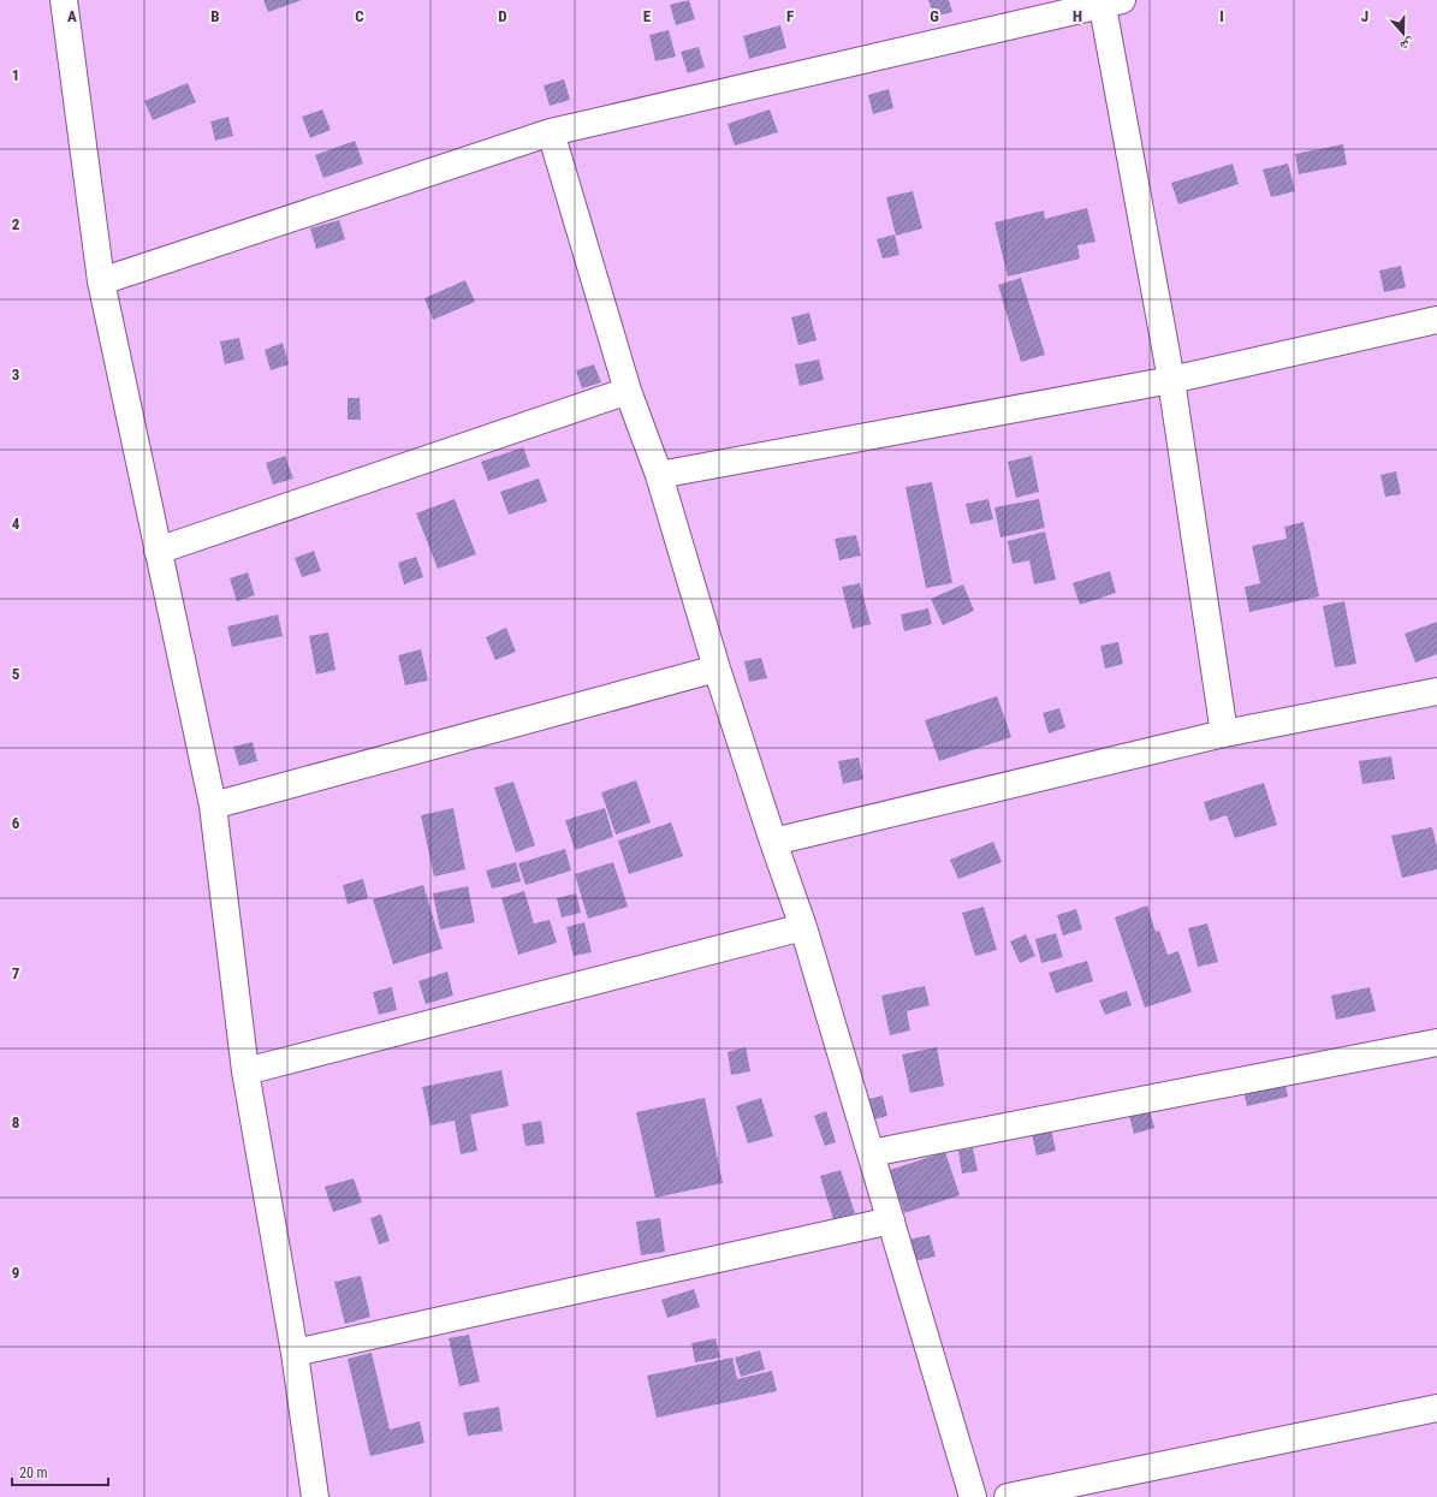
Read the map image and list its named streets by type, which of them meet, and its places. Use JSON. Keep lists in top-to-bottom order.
{
  "scale_bar": "20 m",
  "north": "bottom",
  "grid": {
    "columns": [
      "A",
      "B",
      "C",
      "D",
      "E",
      "F",
      "G",
      "H",
      "I",
      "J"
    ],
    "rows": [
      "1",
      "2",
      "3",
      "4",
      "5",
      "6",
      "7",
      "8",
      "9"
    ]
  }
}
